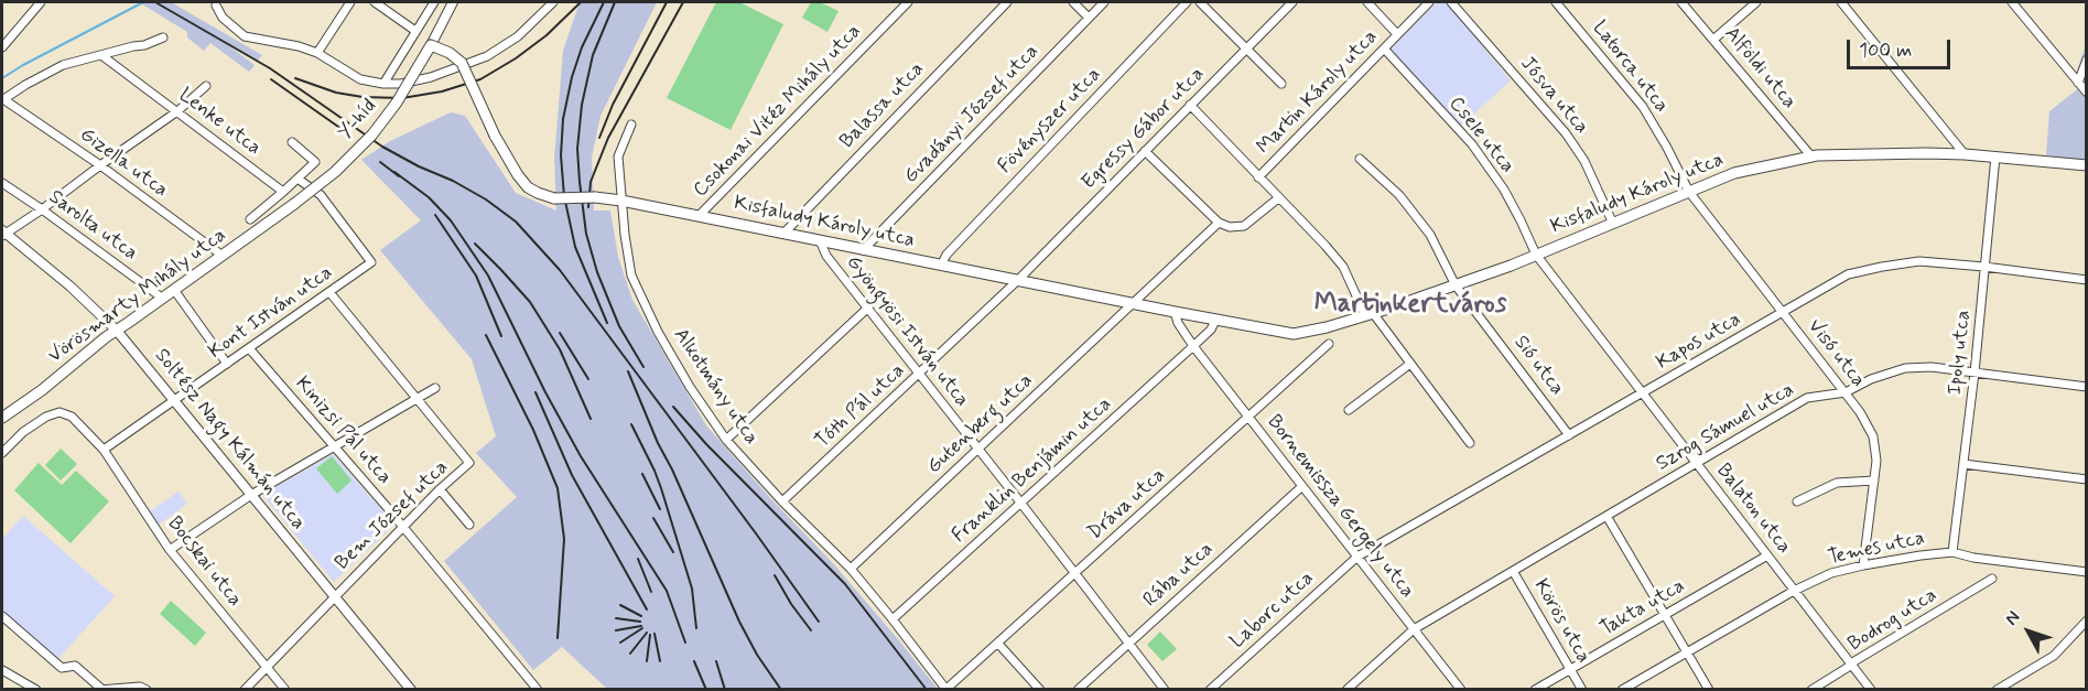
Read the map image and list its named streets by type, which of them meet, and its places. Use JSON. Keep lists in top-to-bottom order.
{
  "streets": {
    "main road": ["Y-híd", "Kisfaludy Károly utca", "Vörösmarty Mihály utca"],
    "street": [
      "Latorca utca",
      "Alföldi utca",
      "Martin Károly utca",
      "Jósva utca",
      "Balassa utca",
      "Csokonai Vitéz Mihály utca",
      "Gvadányi József utca",
      "Fövényszer utca",
      "Lenke utca",
      "Egressy Gábor utca",
      "Csele utca",
      "Gizella utca",
      "Sarolta utca",
      "Kont István utca",
      "Gyöngyösi István utca",
      "Kapos utca",
      "Ipoly utca",
      "Visó utca",
      "Sió utca",
      "Alkotmány utca",
      "Tóth Pál utca",
      "Gutenberg utca",
      "Szrog Sámuel utca",
      "Kinizsi Pál utca",
      "Soltész Nagy Kálmán utca",
      "Franklin Benjámin utca",
      "Dráva utca",
      "Bornemissza Gergely utca",
      "Balaton utca",
      "Bem József utca",
      "Temes utca",
      "Bocskai utca",
      "Rába utca",
      "Takta utca",
      "Laborc utca",
      "Bodrog utca",
      "Körös utca"
    ]
  },
  "crossings": [
    ["Latorca utca", "Kisfaludy Károly utca"],
    ["Latorca utca", "Visó utca"],
    ["Alföldi utca", "Kisfaludy Károly utca"],
    ["Martin Károly utca", "Csele utca"],
    ["Jósva utca", "Kisfaludy Károly utca"],
    ["Balassa utca", "Kisfaludy Károly utca"],
    ["Csokonai Vitéz Mihály utca", "Kisfaludy Károly utca"],
    ["Gvadányi József utca", "Kisfaludy Károly utca"],
    ["Y-híd", "Kisfaludy Károly utca"],
    ["Y-híd", "Vörösmarty Mihály utca"],
    ["Fövényszer utca", "Kisfaludy Károly utca"],
    ["Egressy Gábor utca", "Kisfaludy Károly utca"],
    ["Egressy Gábor utca", "Tóth Pál utca"],
    ["Csele utca", "Kisfaludy Károly utca"],
    ["Csele utca", "Balaton utca"],
    ["Gizella utca", "Vörösmarty Mihály utca"],
    ["Kisfaludy Károly utca", "Gyöngyösi István utca"],
    ["Kisfaludy Károly utca", "Ipoly utca"],
    ["Kisfaludy Károly utca", "Visó utca"],
    ["Kisfaludy Károly utca", "Sió utca"],
    ["Kisfaludy Károly utca", "Alkotmány utca"],
    ["Kisfaludy Károly utca", "Tóth Pál utca"],
    ["Kisfaludy Károly utca", "Gutenberg utca"],
    ["Kisfaludy Károly utca", "Balaton utca"],
    ["Sarolta utca", "Vörösmarty Mihály utca"],
    ["Vörösmarty Mihály utca", "Soltész Nagy Kálmán utca"],
    ["Kont István utca", "Kinizsi Pál utca"],
    ["Kont István utca", "Soltész Nagy Kálmán utca"],
    ["Kont István utca", "Bem József utca"],
    ["Kont István utca", "Bocskai utca"],
    ["Gyöngyösi István utca", "Tóth Pál utca"],
    ["Gyöngyösi István utca", "Gutenberg utca"],
    ["Gyöngyösi István utca", "Franklin Benjámin utca"],
    ["Gyöngyösi István utca", "Dráva utca"],
    ["Gyöngyösi István utca", "Rába utca"],
    ["Kapos utca", "Ipoly utca"],
    ["Kapos utca", "Visó utca"],
    ["Kapos utca", "Sió utca"],
    ["Kapos utca", "Bornemissza Gergely utca"],
    ["Kapos utca", "Balaton utca"],
    ["Kapos utca", "Laborc utca"],
    ["Ipoly utca", "Szrog Sámuel utca"],
    ["Ipoly utca", "Temes utca"],
    ["Visó utca", "Szrog Sámuel utca"],
    ["Visó utca", "Temes utca"],
    ["Alkotmány utca", "Tóth Pál utca"],
    ["Alkotmány utca", "Gutenberg utca"],
    ["Alkotmány utca", "Franklin Benjámin utca"],
    ["Alkotmány utca", "Dráva utca"],
    ["Szrog Sámuel utca", "Bornemissza Gergely utca"],
    ["Szrog Sámuel utca", "Balaton utca"],
    ["Szrog Sámuel utca", "Körös utca"],
    ["Kinizsi Pál utca", "Bem József utca"],
    ["Soltész Nagy Kálmán utca", "Bem József utca"],
    ["Franklin Benjámin utca", "Bornemissza Gergely utca"],
    ["Dráva utca", "Bornemissza Gergely utca"],
    ["Bornemissza Gergely utca", "Rába utca"],
    ["Bornemissza Gergely utca", "Laborc utca"],
    ["Balaton utca", "Temes utca"],
    ["Balaton utca", "Takta utca"],
    ["Balaton utca", "Bodrog utca"],
    ["Bem József utca", "Bocskai utca"],
    ["Takta utca", "Körös utca"]
  ],
  "districts": ["Martinkertváros"],
  "scale_bar": "100 m",
  "north": "top left"
}
